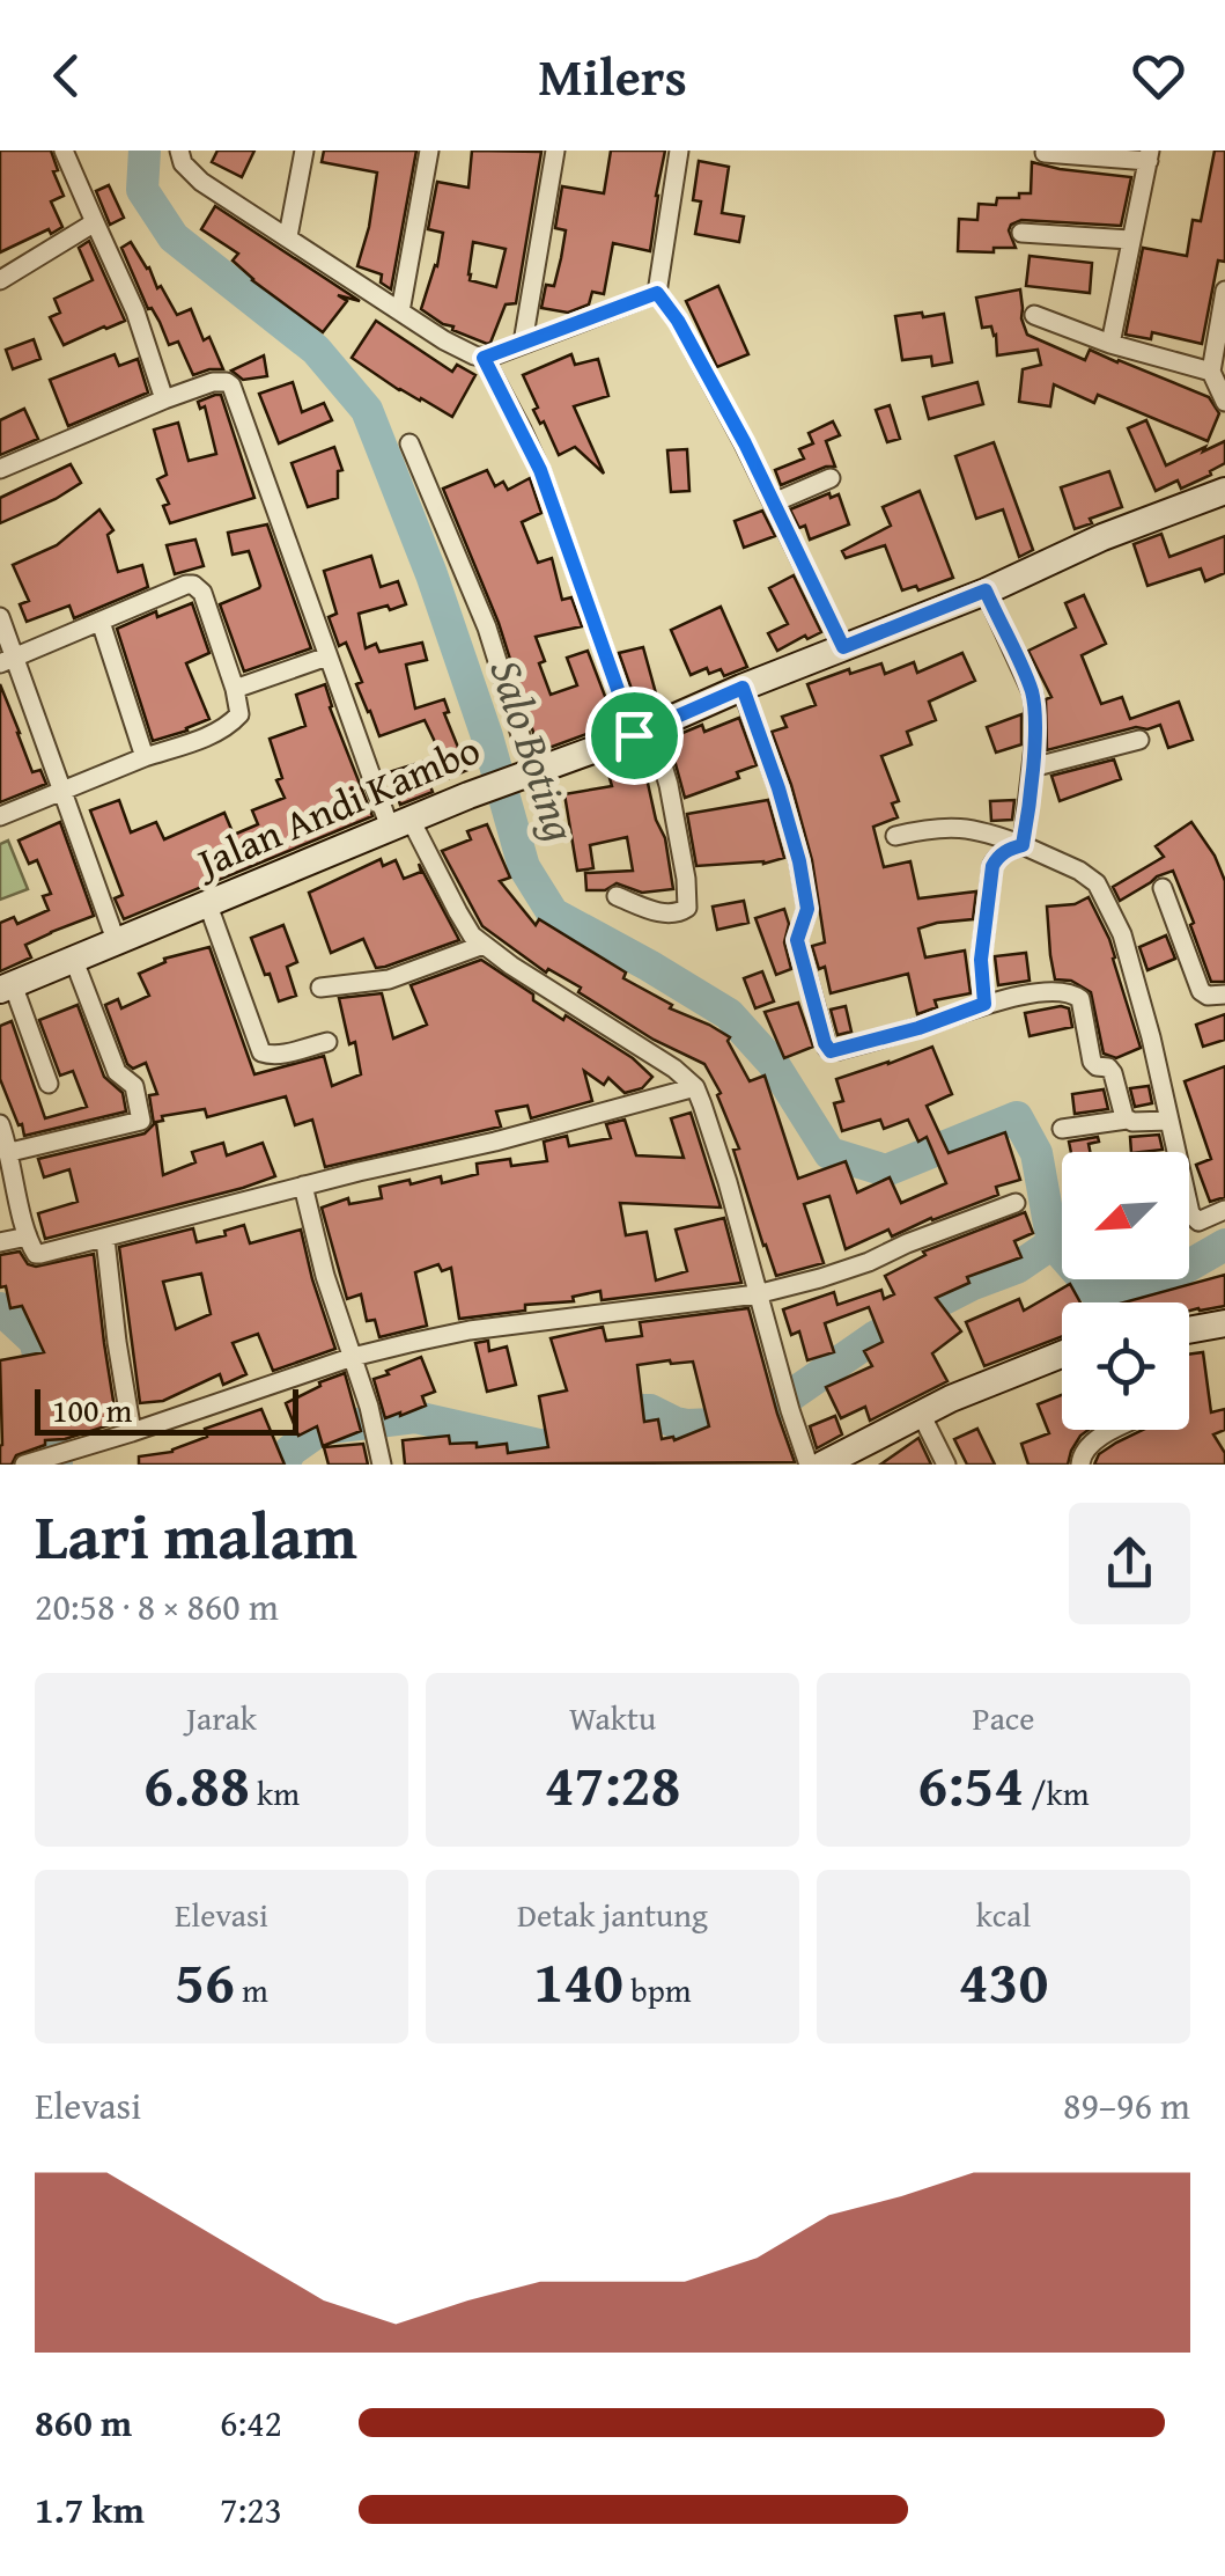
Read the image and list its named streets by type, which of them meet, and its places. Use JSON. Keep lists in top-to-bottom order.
{
  "streets": {
    "street": ["Jalan Andi Kambo"]
  },
  "water": ["Salo Boting"],
  "scale_bar": "100 m",
  "north": "bottom left",
  "page": {
    "header": "Milers",
    "scale": "100 m",
    "heading": ["Lari malam", "20:58 · 8 × 860 m"],
    "stats": [
      ["Jarak", "6.88 km"],
      ["Waktu", "47:28"],
      ["Pace", "6:54 /km"],
      ["Elevasi", "56 m"],
      ["Detak jantung", "140 bpm"],
      ["kcal", "430"]
    ],
    "chart": ["Elevasi", "89–96 m"],
    "list": [
      {
        "name": "860 m",
        "note": "6:42"
      },
      {
        "name": "1.7 km",
        "note": "7:23"
      }
    ]
  }
}
